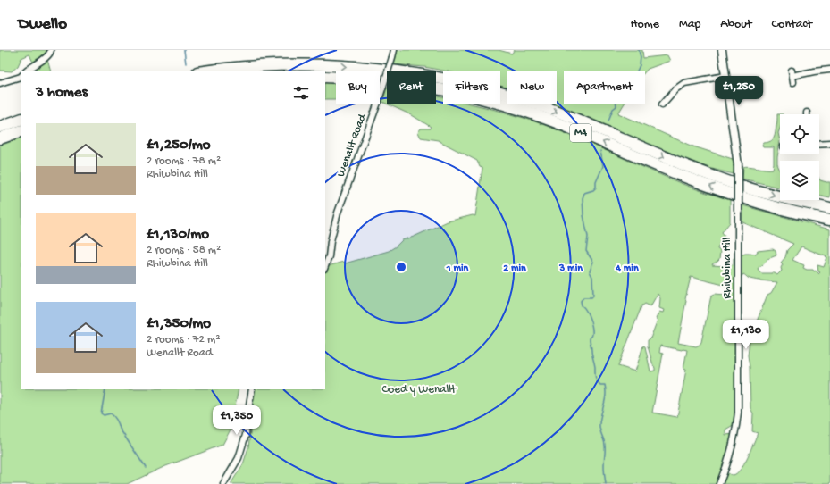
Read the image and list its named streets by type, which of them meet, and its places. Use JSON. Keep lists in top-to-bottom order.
{
  "streets": {
    "highway": ["M4"],
    "street": ["Wenallt Road", "Rhiwbina Hill"]
  },
  "parks": ["Coed y Wenallt"],
  "page": {
    "header": "Dwello",
    "nav": [
      "Home",
      "Map",
      "About",
      "Contact"
    ],
    "chip": [
      "Buy",
      "Rent",
      "Filters",
      "New",
      "Apartment"
    ],
    "heading": "3 homes",
    "price": ["£1,250", "£1,130", "£1,350"],
    "list": [
      {
        "name": "£1,250/mo",
        "note": "2 rooms · 78 m² · Rhiwbina Hill"
      },
      {
        "name": "£1,130/mo",
        "note": "2 rooms · 58 m² · Rhiwbina Hill"
      },
      {
        "name": "£1,350/mo",
        "note": "2 rooms · 72 m² · Wenallt Road"
      }
    ]
  },
  "rings": [
    "1 min",
    "2 min",
    "3 min",
    "4 min"
  ]
}
